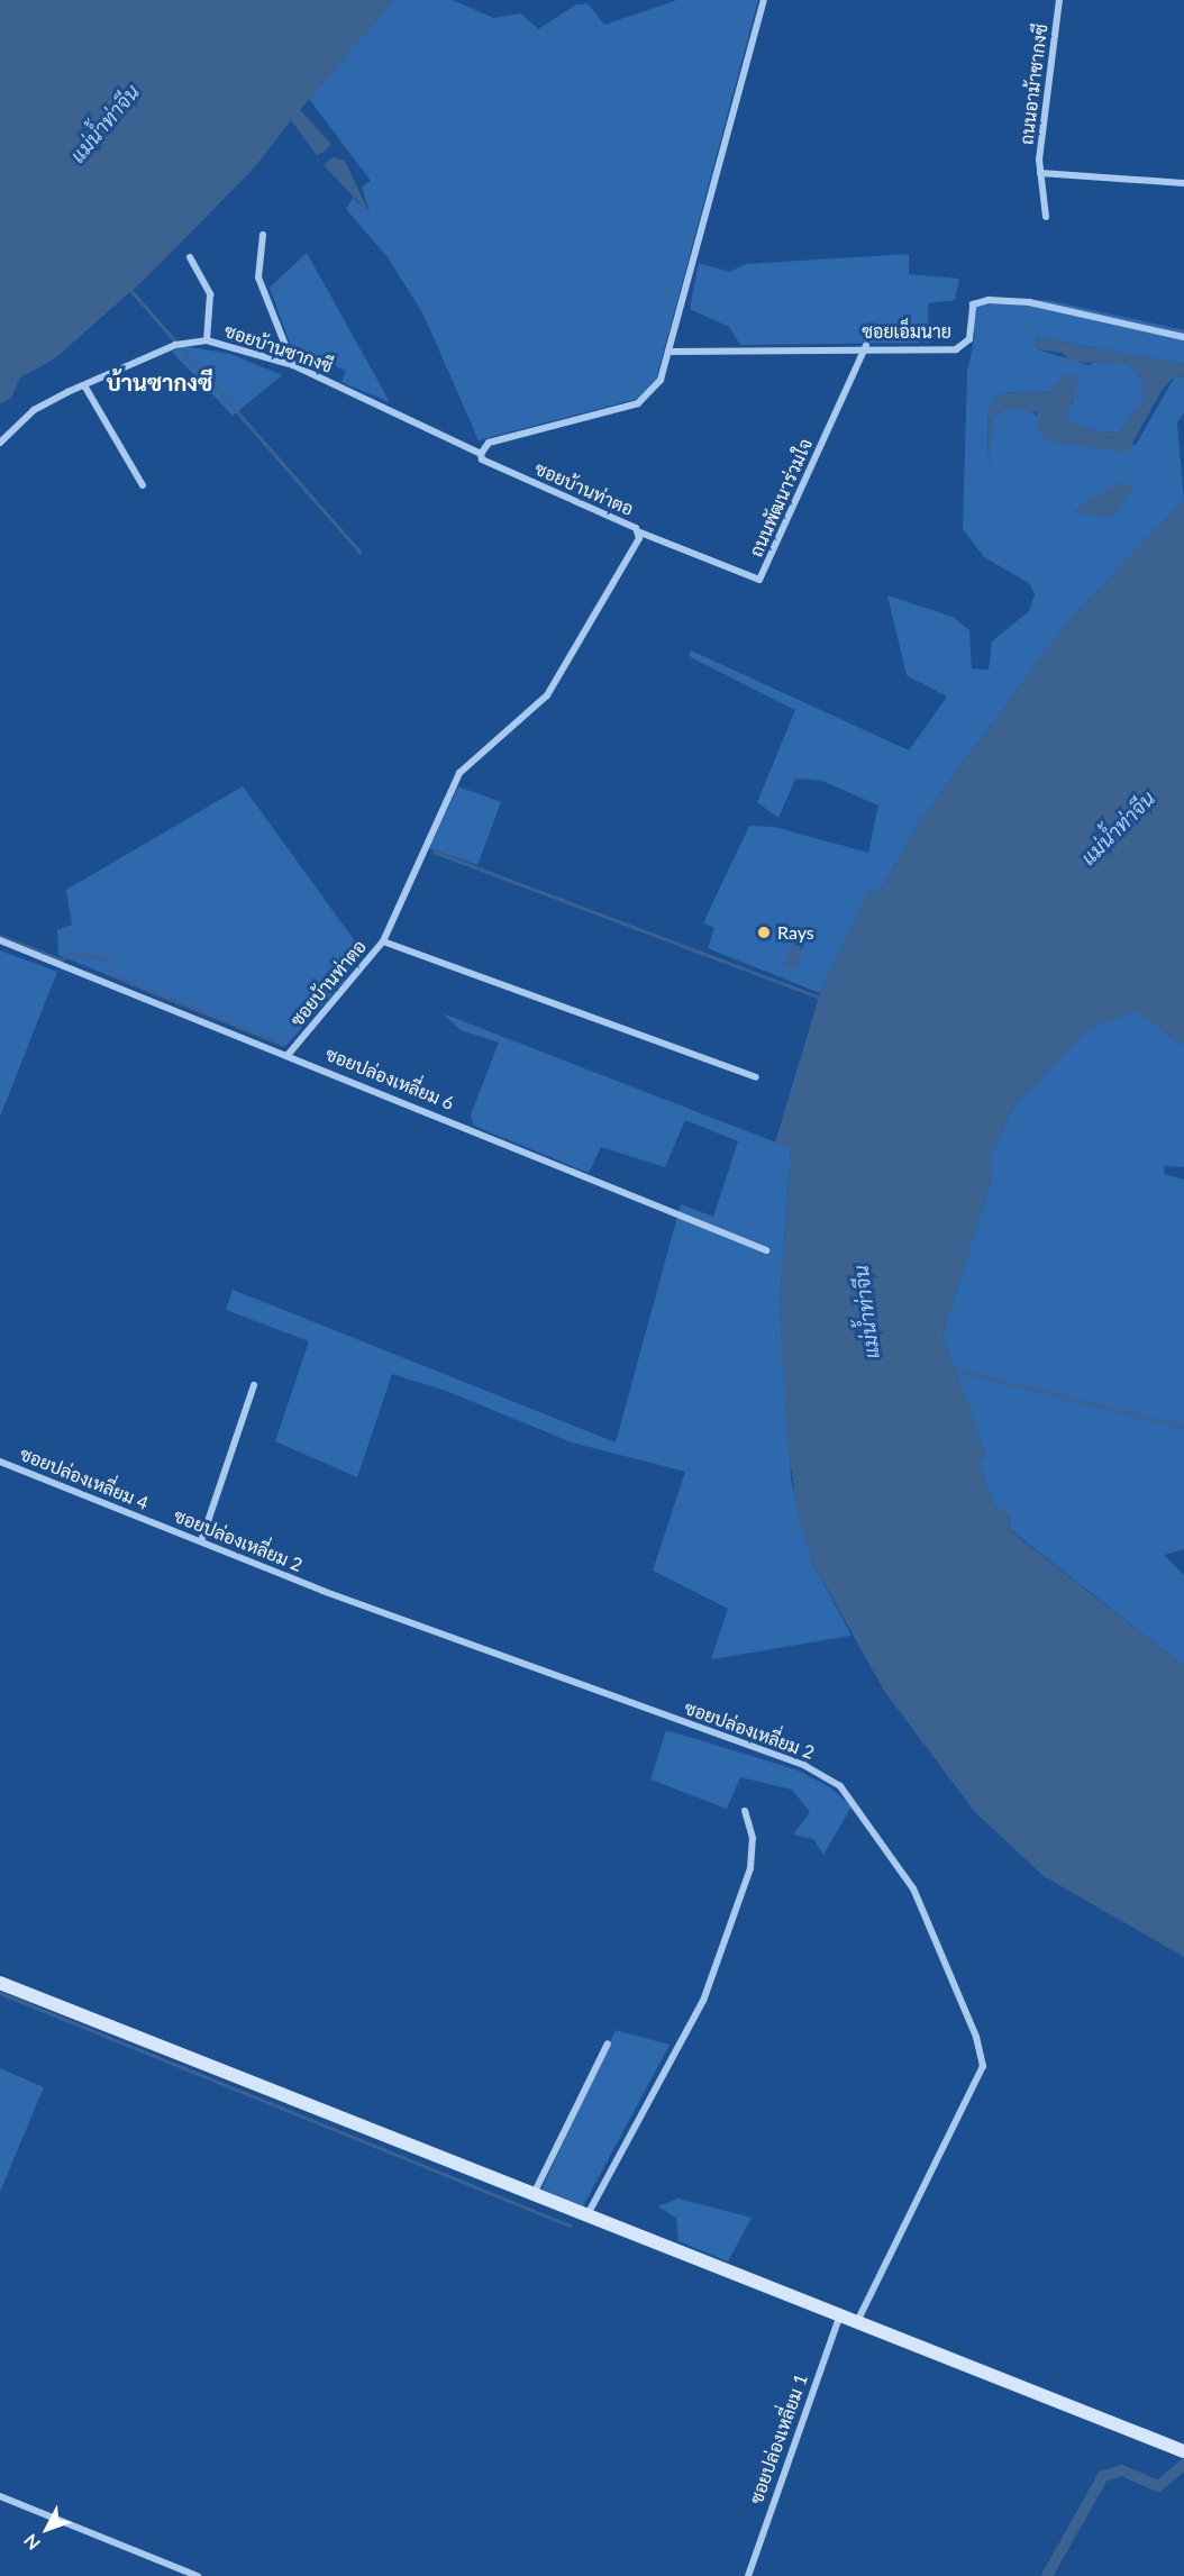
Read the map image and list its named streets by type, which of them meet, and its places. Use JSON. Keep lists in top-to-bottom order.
{
  "streets": {
    "street": [
      "ถนนอาม้าซากงซี",
      "ซอยเอ็มนาย",
      "ซอยบ้านซากงซี",
      "ซอยบ้านท่าตอ",
      "ถนนพัฒนาร่วมใจ",
      "ซอยปล่องเหลี่ยม 6",
      "ซอยปล่องเหลี่ยม 4",
      "ซอยปล่องเหลี่ยม 2",
      "ซอยปล่องเหลี่ยม 1"
    ]
  },
  "crossings": [
    ["ซอยเอ็มนาย", "ซอยบ้านท่าตอ"],
    ["ซอยเอ็มนาย", "ถนนพัฒนาร่วมใจ"],
    ["ซอยบ้านซากงซี", "ซอยบ้านท่าตอ"],
    ["ซอยบ้านท่าตอ", "ถนนพัฒนาร่วมใจ"],
    ["ซอยบ้านท่าตอ", "ซอยปล่องเหลี่ยม 6"],
    ["ซอยปล่องเหลี่ยม 4", "ซอยปล่องเหลี่ยม 2"]
  ],
  "districts": ["บ้านซากงซี"],
  "water": ["แม่น้ำท่าจีน"],
  "places": ["Rays"],
  "north": "bottom left"
}
